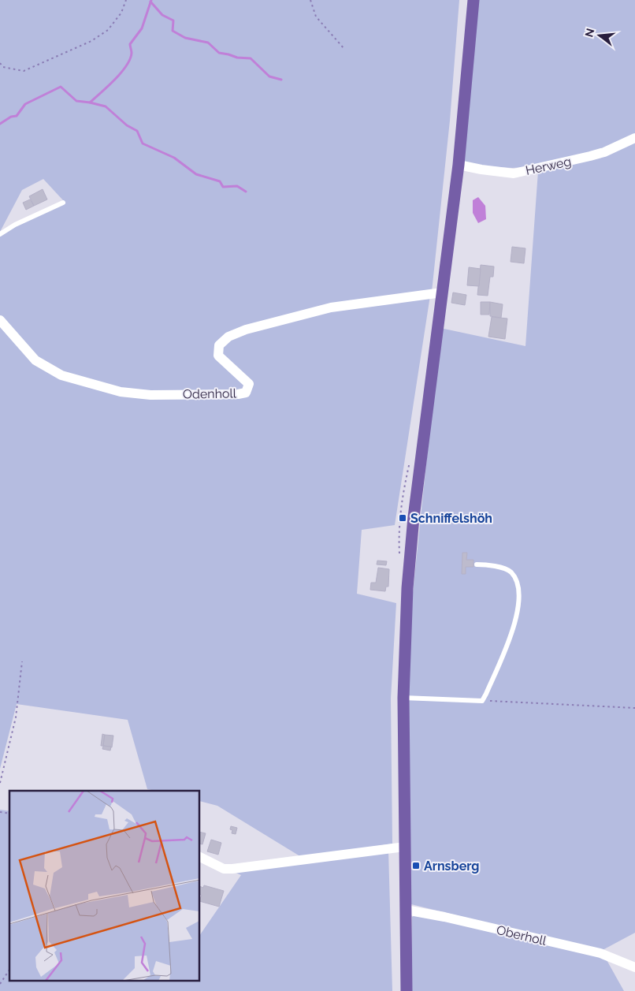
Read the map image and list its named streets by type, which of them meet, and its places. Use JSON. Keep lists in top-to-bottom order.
{
  "streets": {
    "street": ["Herweg", "Odenholl", "Oberholl"]
  },
  "places": {
    "transit": ["Schniffelshöh", "Arnsberg"]
  },
  "north": "left"
}
